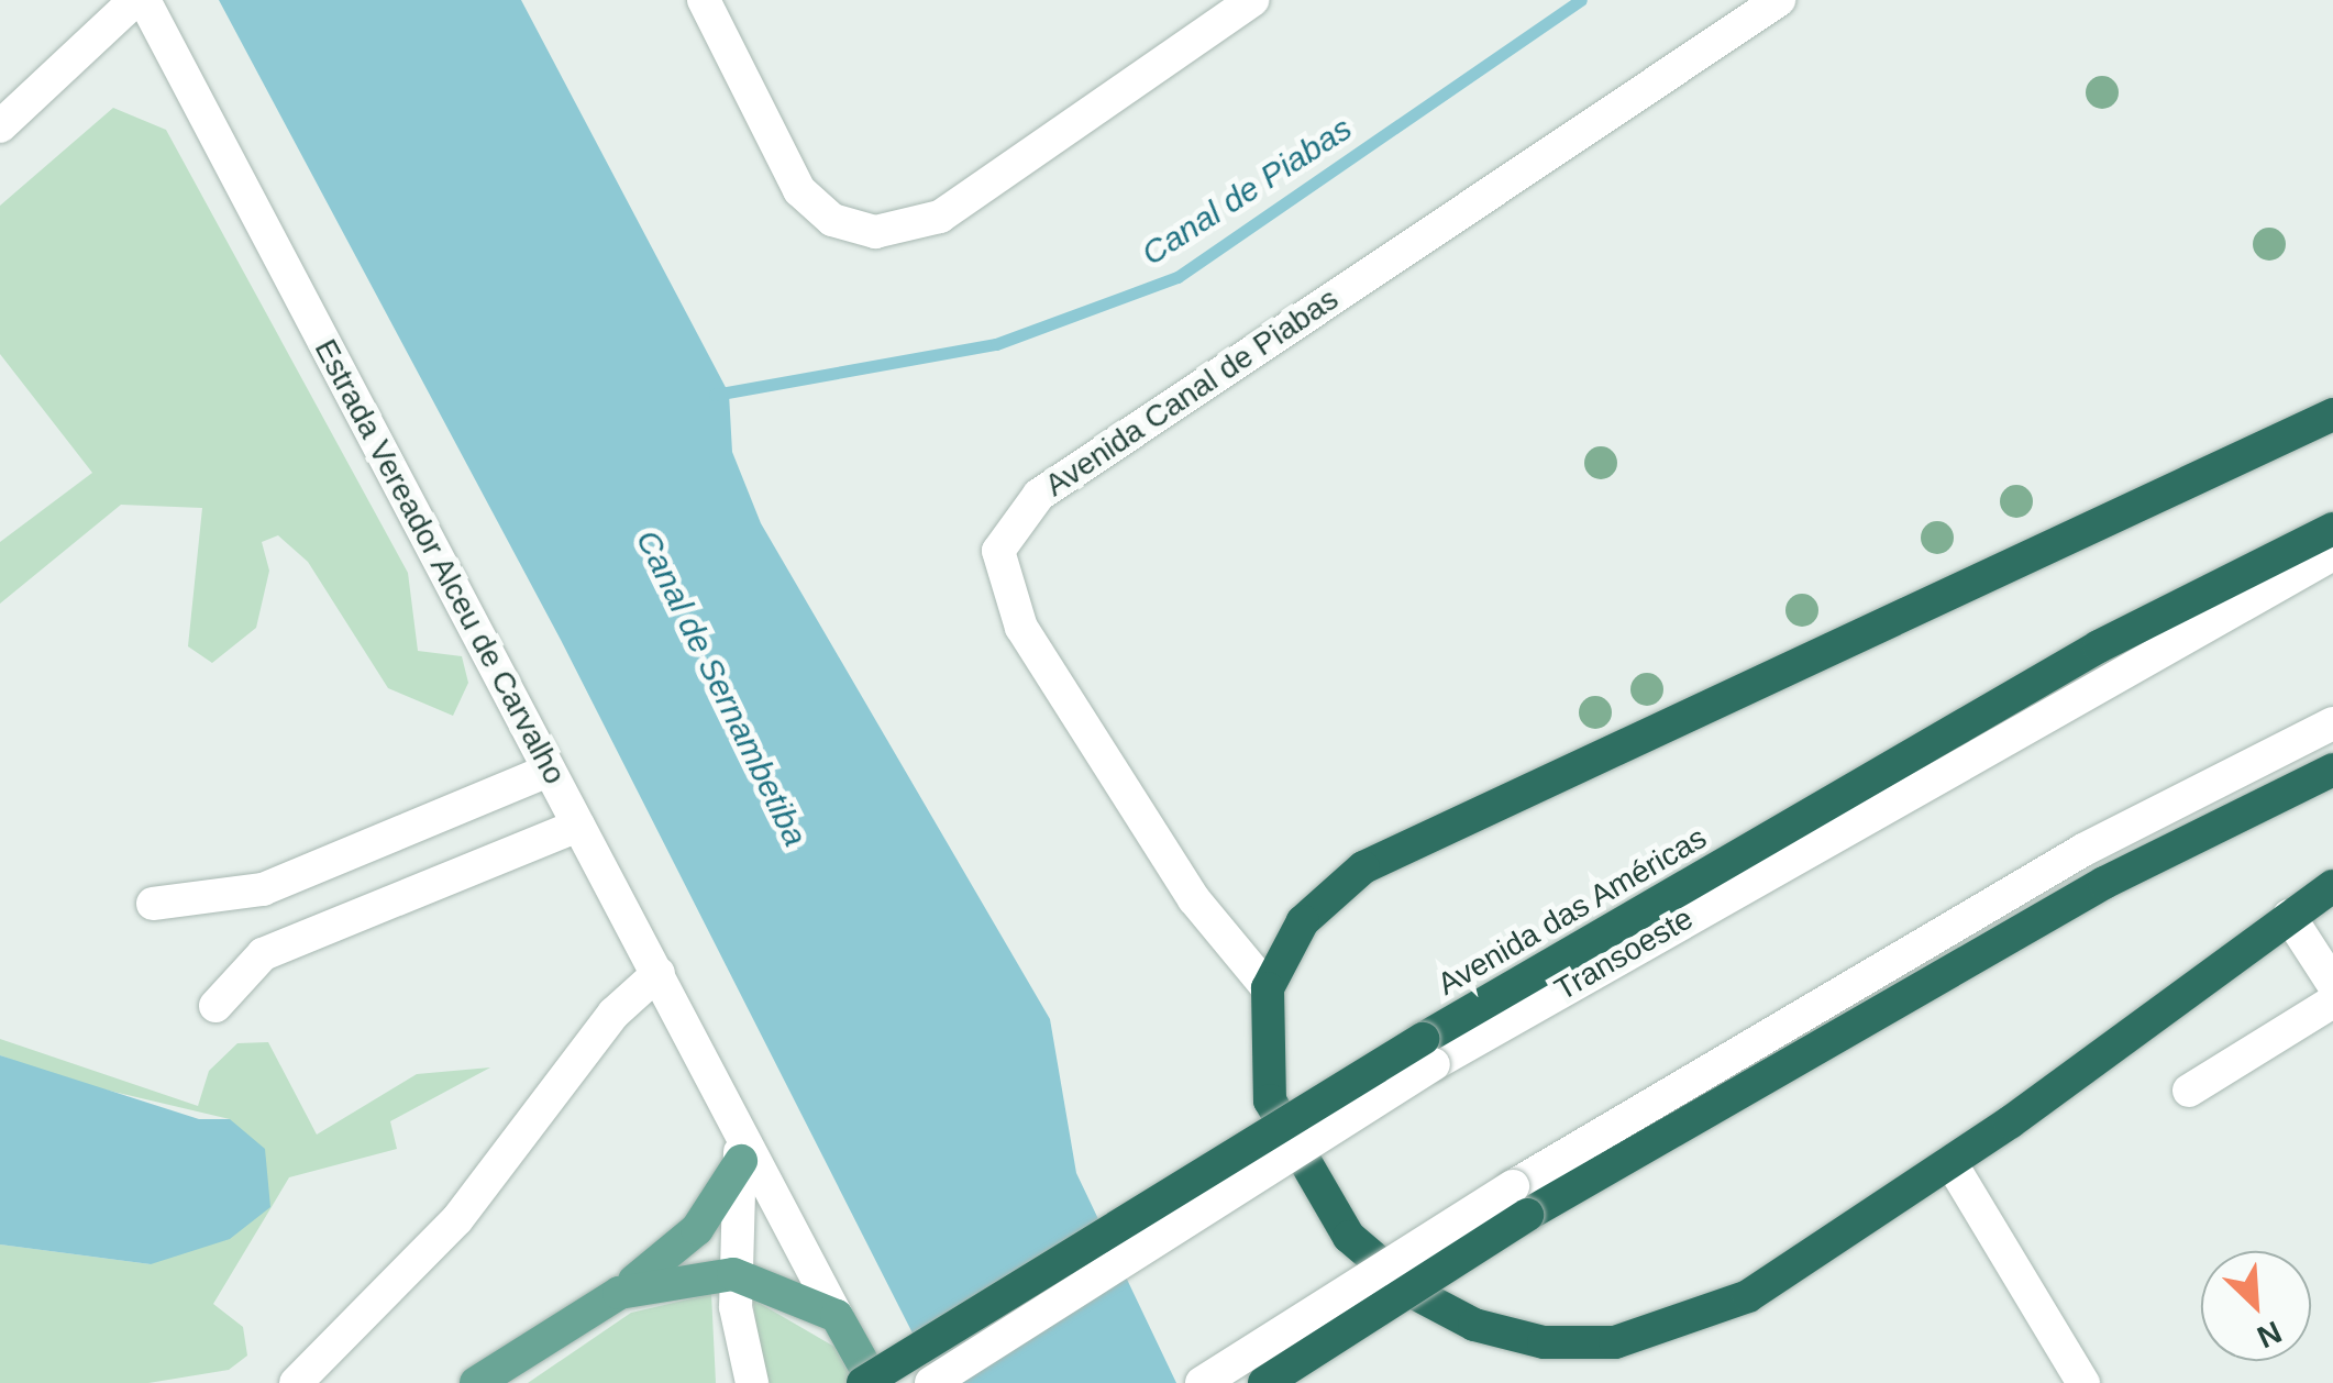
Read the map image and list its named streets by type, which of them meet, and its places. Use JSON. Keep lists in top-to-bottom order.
{
  "streets": {
    "highway": ["Avenida das Américas"],
    "main road": ["Estrada Vereador Alceu de Carvalho"],
    "street": ["Avenida Canal de Piabas", "Transoeste"]
  },
  "crossings": [
    ["Avenida das Américas", "Transoeste"]
  ],
  "water": ["Canal de Piabas", "Canal de Sernambetiba"],
  "north": "bottom right"
}
